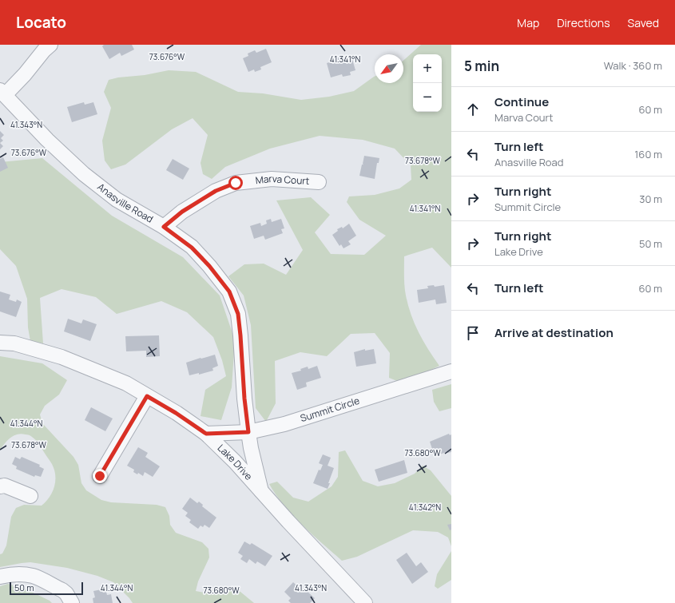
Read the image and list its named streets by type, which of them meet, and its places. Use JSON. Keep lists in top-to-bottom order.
{
  "streets": {
    "street": [
      "Marva Court",
      "Anasville Road",
      "Summit Circle",
      "Lake Drive"
    ]
  },
  "crossings": [
    ["Marva Court", "Anasville Road"],
    ["Anasville Road", "Summit Circle"],
    ["Anasville Road", "Lake Drive"],
    ["Summit Circle", "Lake Drive"]
  ],
  "scale_bar": "50 m",
  "north": "bottom left",
  "page": {
    "header": "Locato",
    "nav": ["Map", "Directions", "Saved"],
    "heading": ["5 min", "Walk · 360 m"],
    "map_buttons": ["+", "−"],
    "list": [
      ["Continue", "Marva Court", "60 m"],
      ["Turn left", "Anasville Road", "160 m"],
      ["Turn right", "Summit Circle", "30 m"],
      ["Turn right", "Lake Drive", "50 m"],
      ["Turn left", "60 m"],
      "Arrive at destination"
    ],
    "scale": "50 m"
  },
  "coordinates": [
    "73.676°W",
    "41.341°N",
    "41.343°N",
    "73.678°W",
    "41.344°N",
    "73.680°W",
    "41.342°N"
  ]
}
